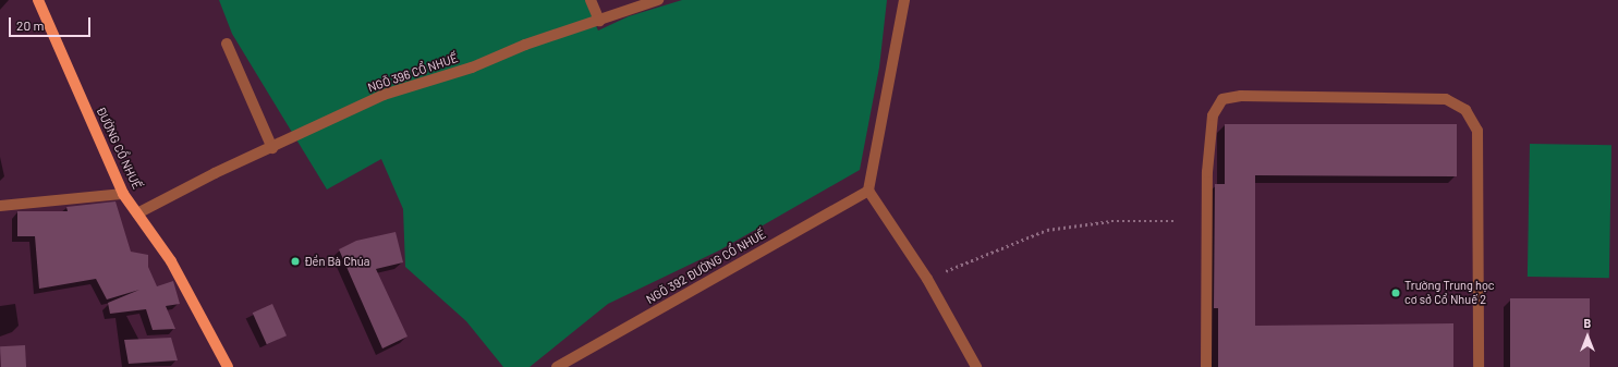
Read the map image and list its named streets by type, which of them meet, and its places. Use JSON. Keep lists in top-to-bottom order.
{
  "streets": {
    "main road": ["ĐƯỜNG CỔ NHUẾ"],
    "street": ["NGÕ 396 CỔ NHUẾ", "NGÕ 392 ĐƯỜNG CỔ NHUẾ"]
  },
  "crossings": [
    ["NGÕ 396 CỔ NHUẾ", "ĐƯỜNG CỔ NHUẾ"]
  ],
  "places": ["Đền Bà Chúa", "Trường Trung học cơ sở Cổ Nhuế 2"],
  "scale_bar": "20 m",
  "north": "top"
}
